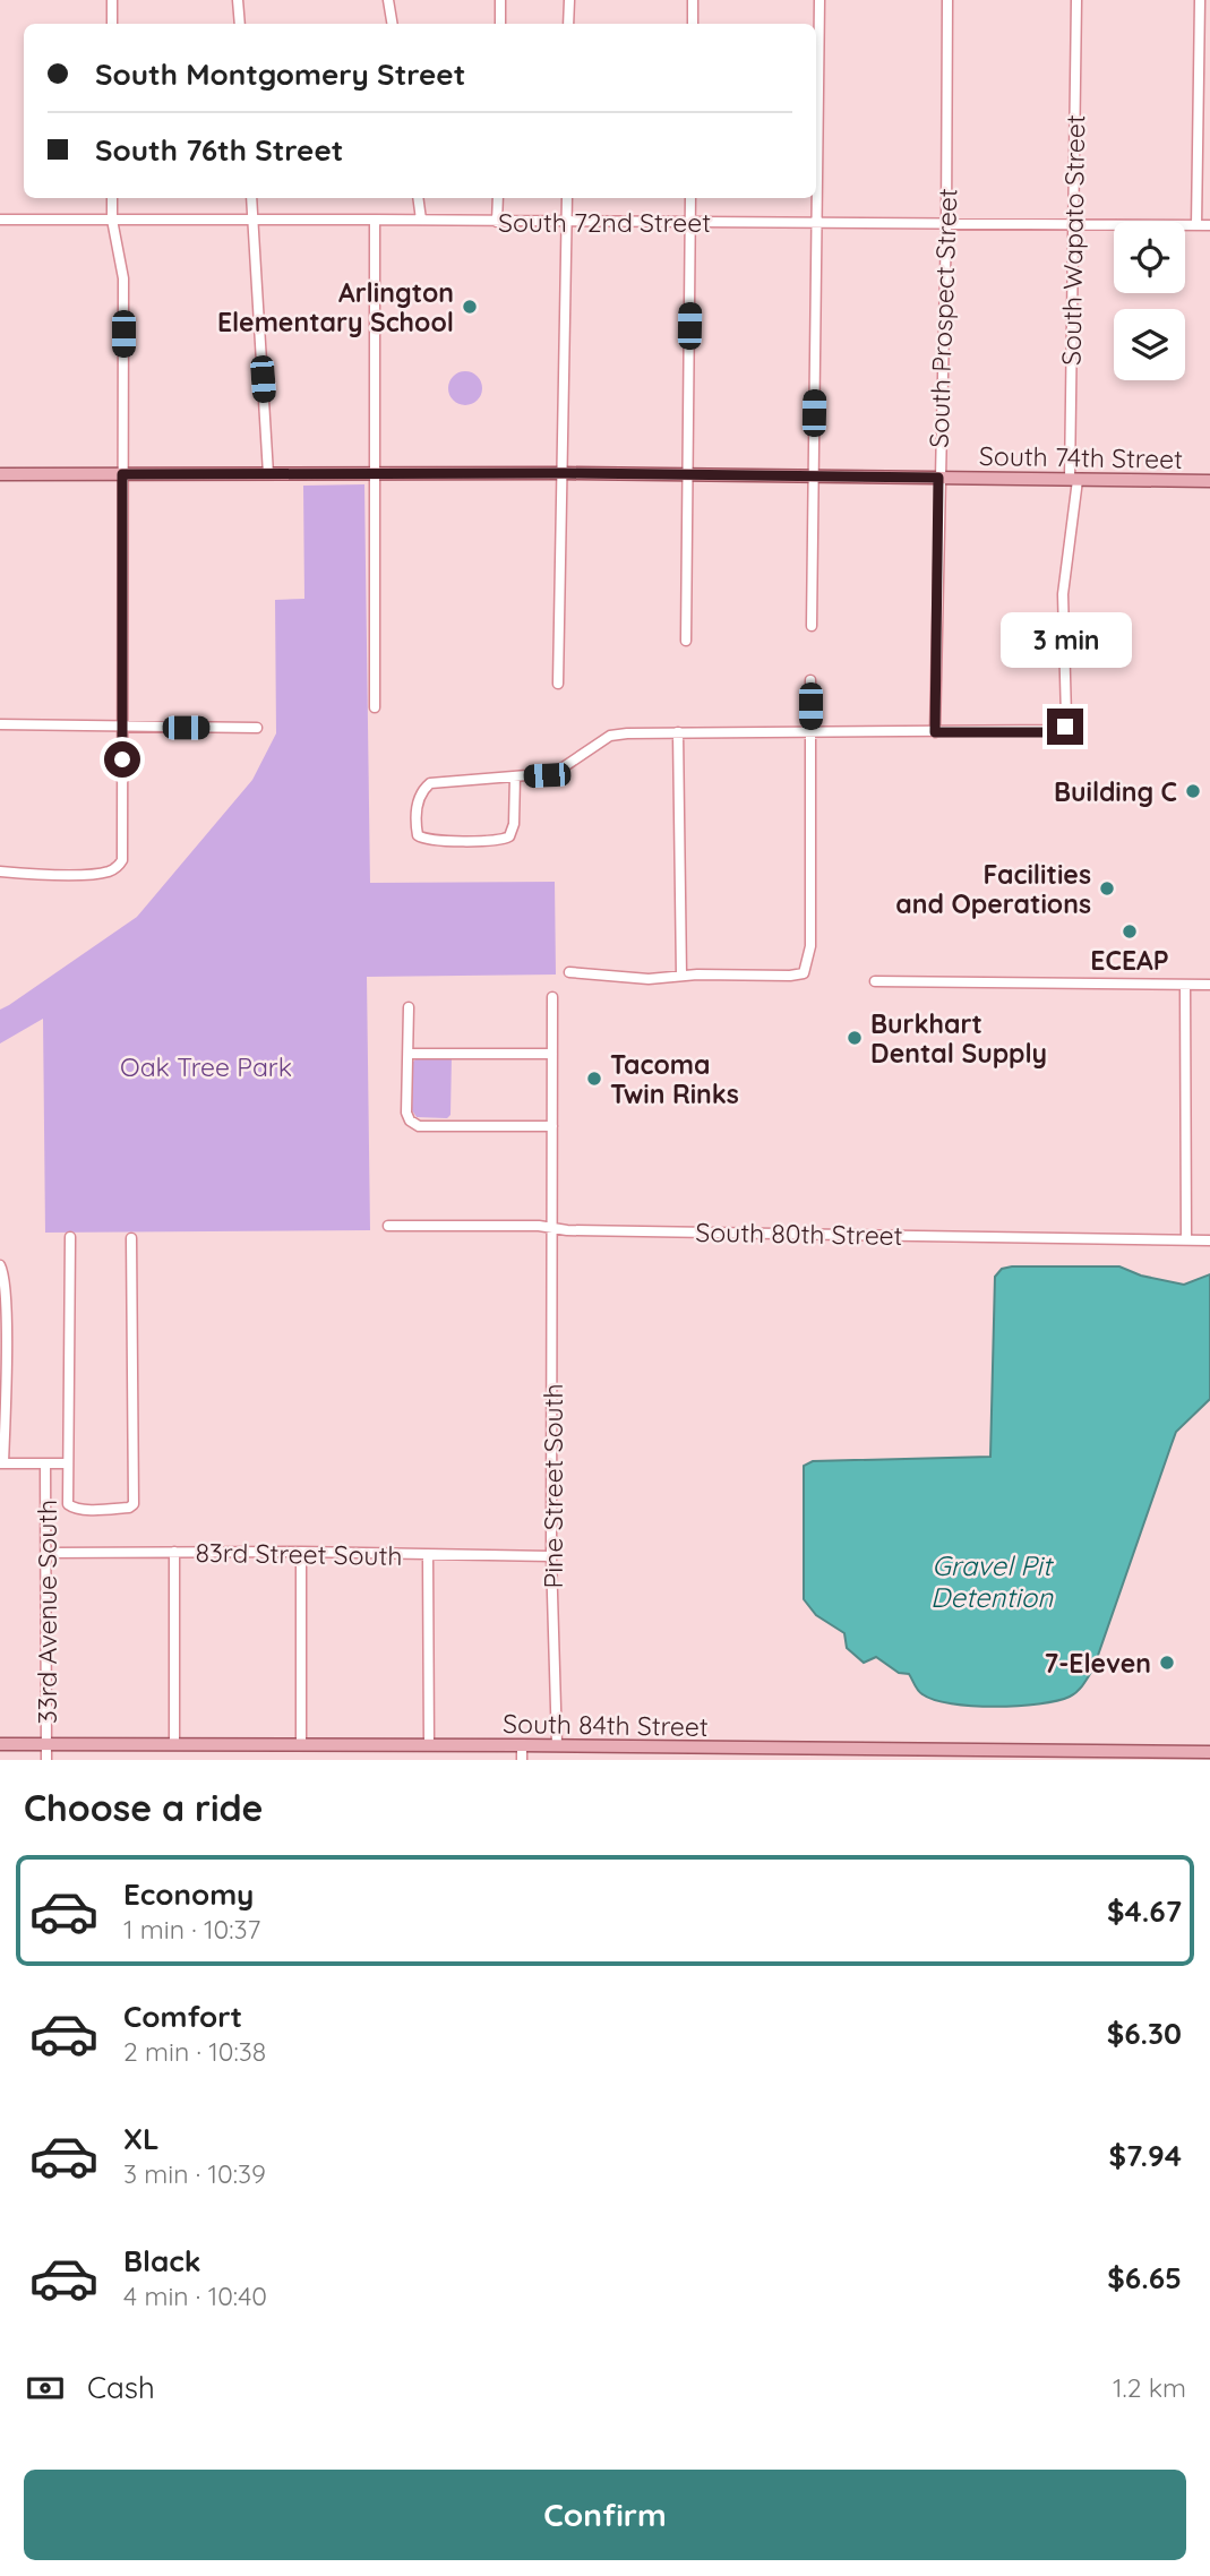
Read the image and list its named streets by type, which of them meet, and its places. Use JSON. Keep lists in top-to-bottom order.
{
  "streets": {
    "main road": ["South 74th Street", "South 84th Street"],
    "street": [
      "South 72nd Street",
      "South Wapato Street",
      "South Prospect Street",
      "South 80th Street",
      "Pine Street South",
      "83rd Street South",
      "33rd Avenue South"
    ]
  },
  "crossings": [
    ["South 72nd Street", "South Wapato Street"],
    ["South 72nd Street", "South Prospect Street"],
    ["South Wapato Street", "South Prospect Street"],
    ["South Wapato Street", "South 74th Street"],
    ["South Prospect Street", "South 74th Street"],
    ["South 80th Street", "Pine Street South"],
    ["Pine Street South", "83rd Street South"],
    ["Pine Street South", "South 84th Street"],
    ["83rd Street South", "33rd Avenue South"],
    ["33rd Avenue South", "South 84th Street"]
  ],
  "water": ["Gravel Pit Detention"],
  "parks": ["Oak Tree Park"],
  "places": [
    "Arlington Elementary School",
    "Building C",
    "Facilities and Operations",
    "ECEAP",
    "Burkhart Dental Supply",
    "Tacoma Twin Rinks",
    "7-Eleven"
  ],
  "page": {
    "banner": ["South Montgomery Street", "South 76th Street"],
    "bubble": "3 min",
    "heading": "Choose a ride",
    "list": [
      {
        "name": "Economy",
        "note": "1 min · 10:37",
        "value": "$4.67"
      },
      {
        "name": "Comfort",
        "note": "2 min · 10:38",
        "value": "$6.30"
      },
      {
        "name": "XL",
        "note": "3 min · 10:39",
        "value": "$7.94"
      },
      {
        "name": "Black",
        "note": "4 min · 10:40",
        "value": "$6.65"
      }
    ],
    "pay": ["Cash", "1.2 km"],
    "buttons": "Confirm"
  }
}
